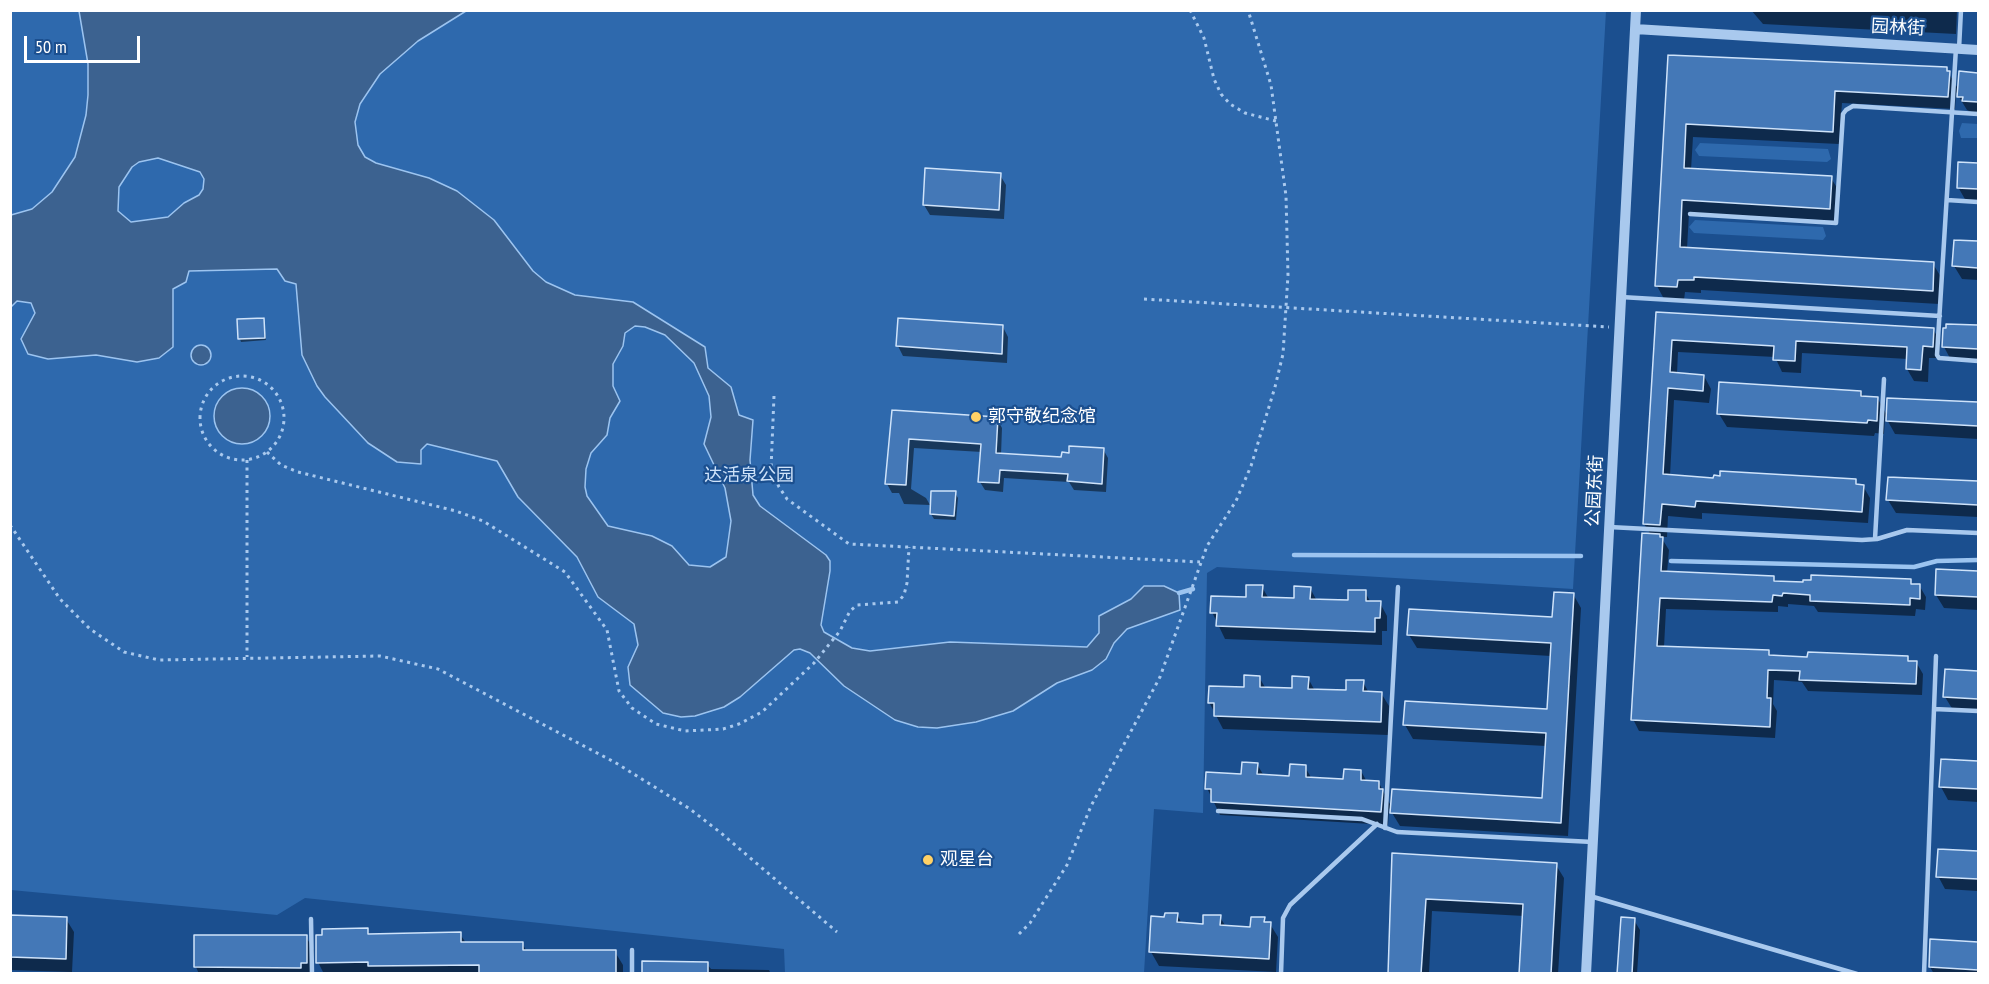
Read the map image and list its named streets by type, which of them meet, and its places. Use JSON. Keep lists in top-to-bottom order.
{
  "streets": {
    "street": ["园林街", "公园东街"]
  },
  "crossings": [
    ["园林街", "公园东街"]
  ],
  "parks": ["达活泉公园"],
  "places": ["郭守敬纪念馆", "观星台"],
  "scale_bar": "50 m"
}
